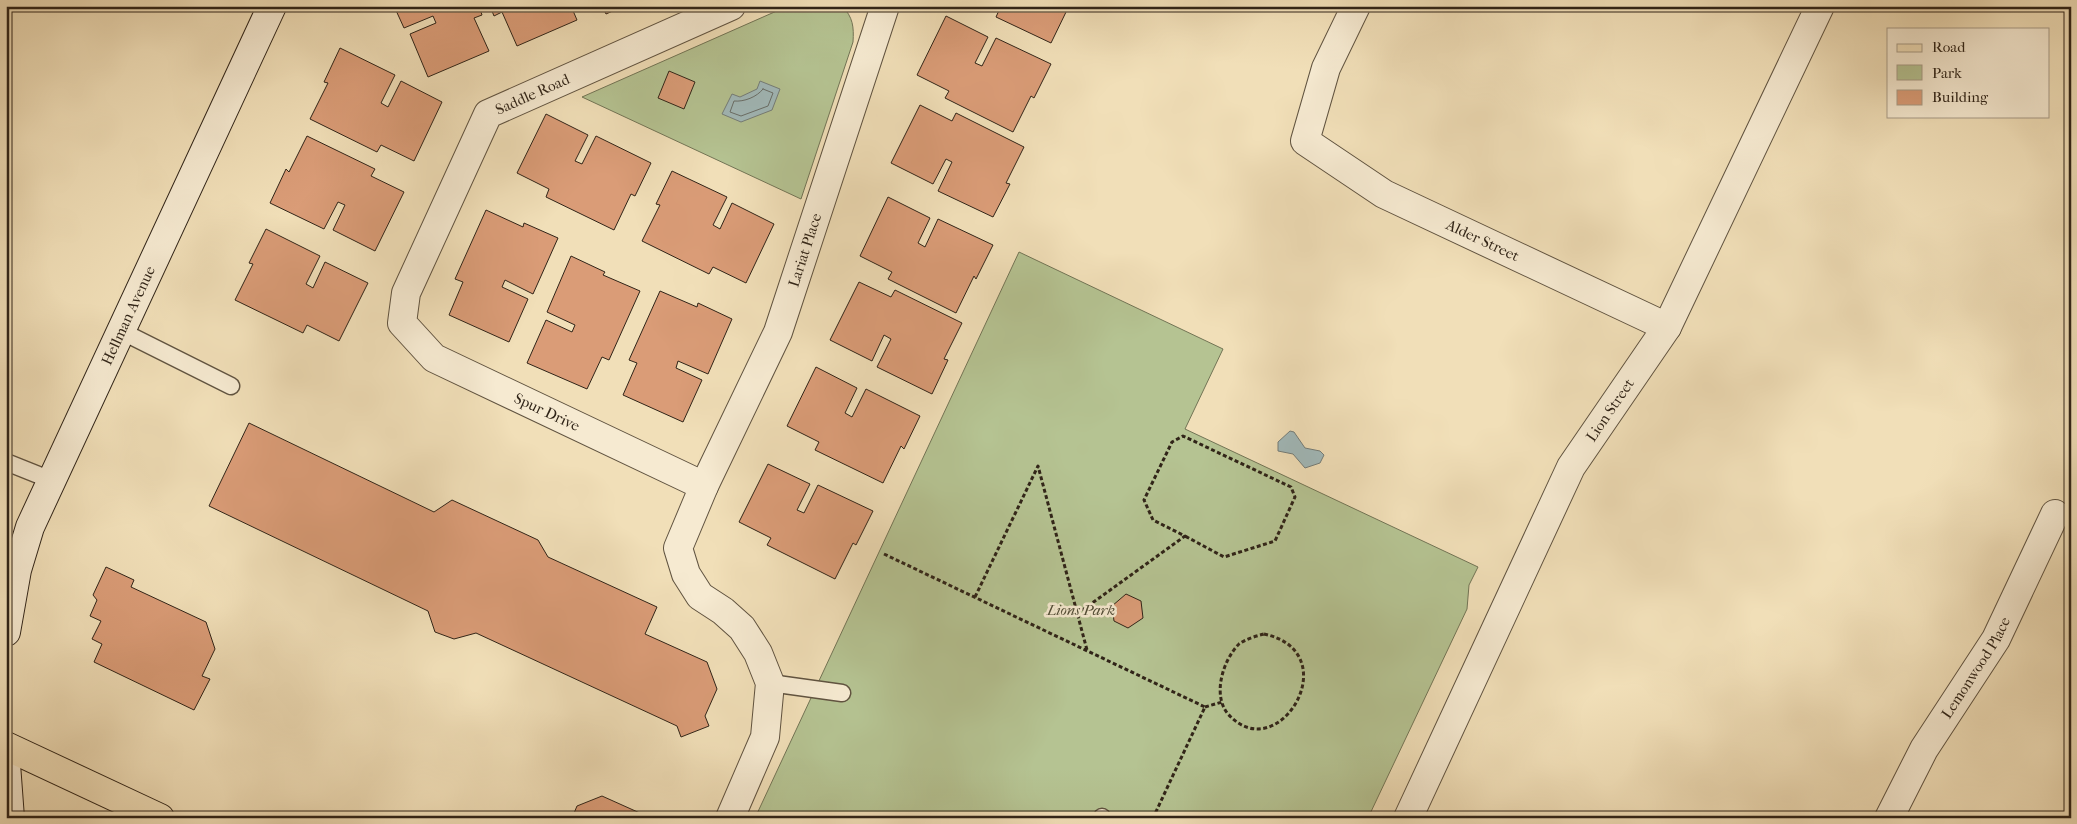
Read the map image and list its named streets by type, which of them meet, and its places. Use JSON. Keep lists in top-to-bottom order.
{
  "streets": {
    "street": [
      "Saddle Road",
      "Alder Street",
      "Lariat Place",
      "Hellman Avenue",
      "Lion Street",
      "Spur Drive",
      "Lemonwood Place"
    ]
  },
  "crossings": [
    ["Saddle Road", "Spur Drive"],
    ["Alder Street", "Lion Street"],
    ["Lariat Place", "Spur Drive"]
  ],
  "parks": ["Lions Park"],
  "legend": ["Road", "Park", "Building"]
}
